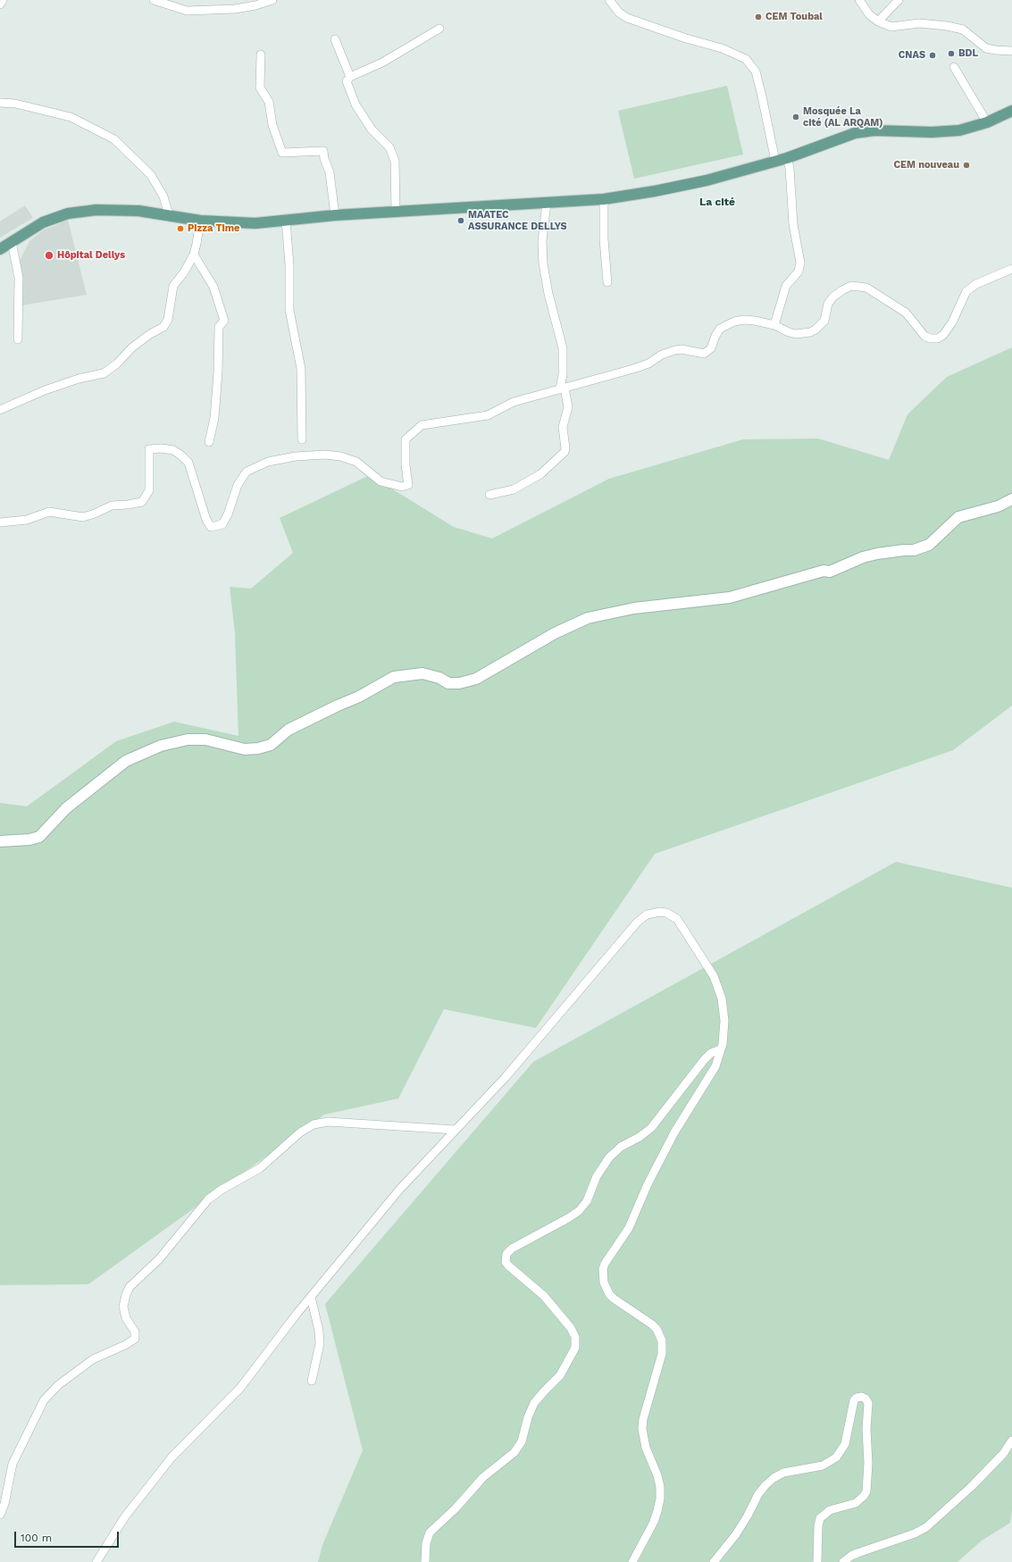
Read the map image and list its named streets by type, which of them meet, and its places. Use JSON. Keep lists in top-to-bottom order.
{
  "districts": ["La cité"],
  "places": [
    "CEM Toubal",
    "BDL",
    "CNAS",
    "Mosquée La cité (AL ARQAM)",
    "CEM nouveau",
    "MAATEC ASSURANCE DELLYS",
    "Pizza Time",
    "Hôpital Dellys"
  ],
  "scale_bar": "100 m"
}
